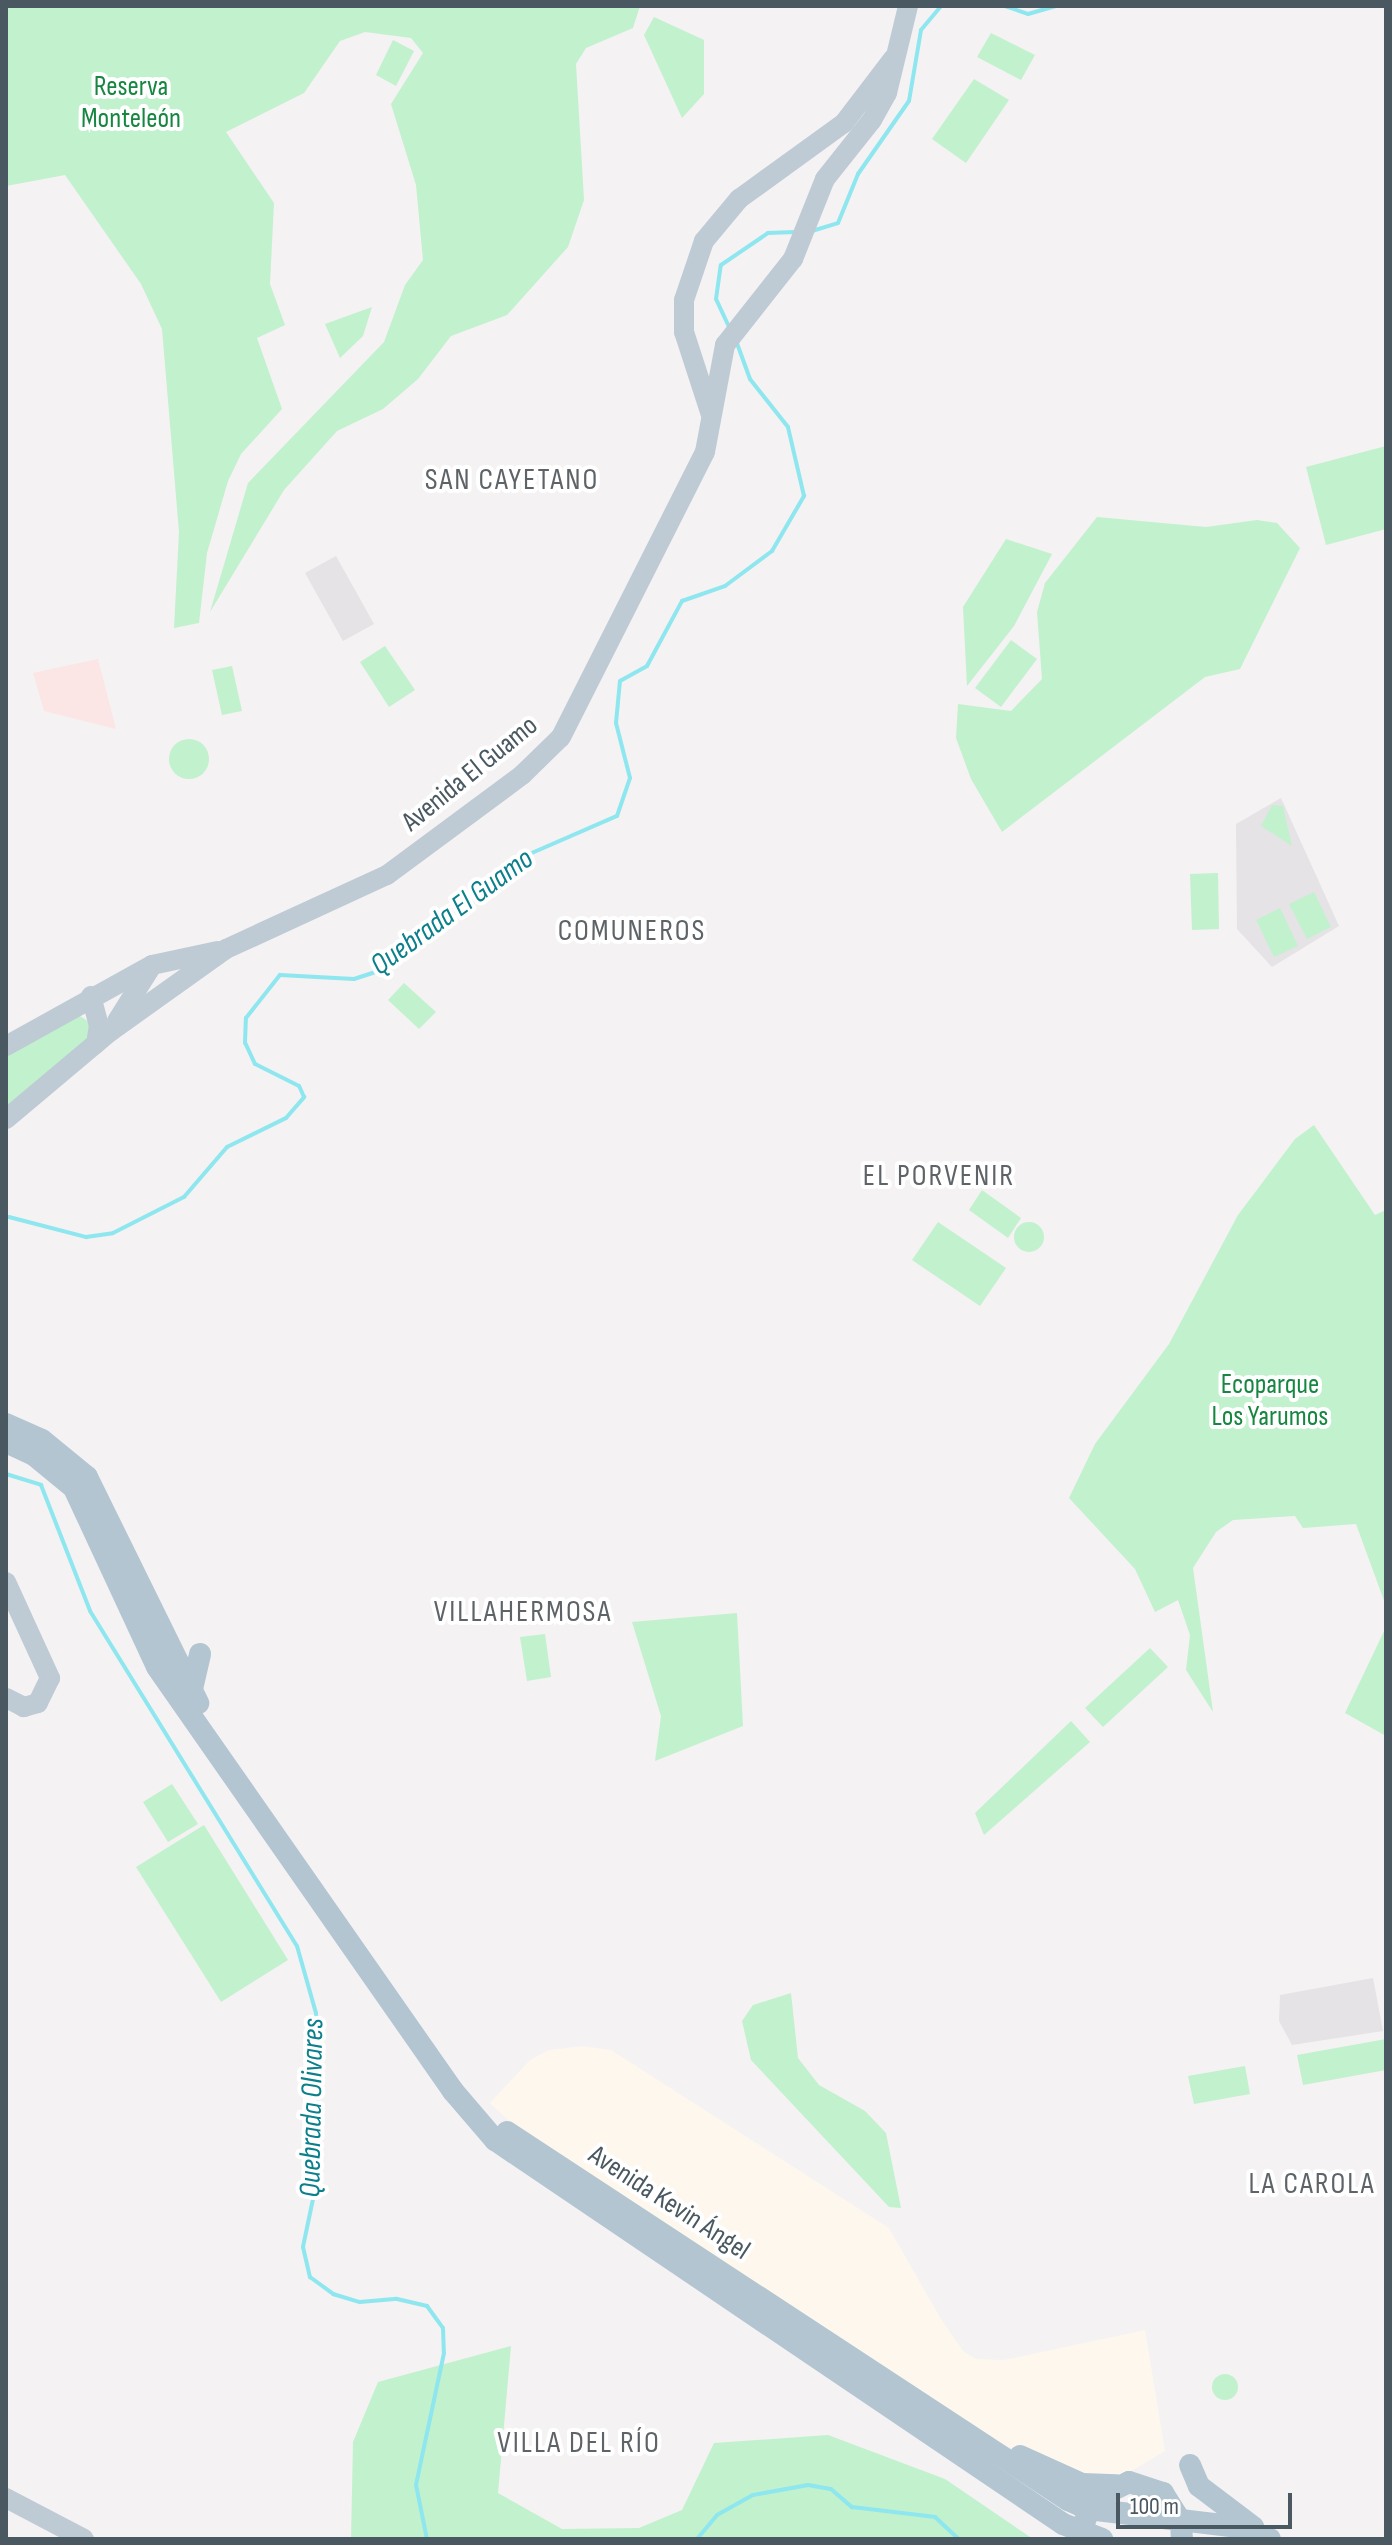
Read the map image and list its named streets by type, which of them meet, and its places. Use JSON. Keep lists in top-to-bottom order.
{
  "streets": {
    "main road": ["Avenida El Guamo", "Avenida Kevin Ángel"]
  },
  "districts": [
    "SAN CAYETANO",
    "COMUNEROS",
    "EL PORVENIR",
    "VILLAHERMOSA",
    "LA CAROLA",
    "VILLA DEL RÍO"
  ],
  "water": ["Quebrada El Guamo", "Quebrada Olivares"],
  "parks": ["Reserva Monteleón", "Ecoparque Los Yarumos"],
  "scale_bar": "100 m"
}
